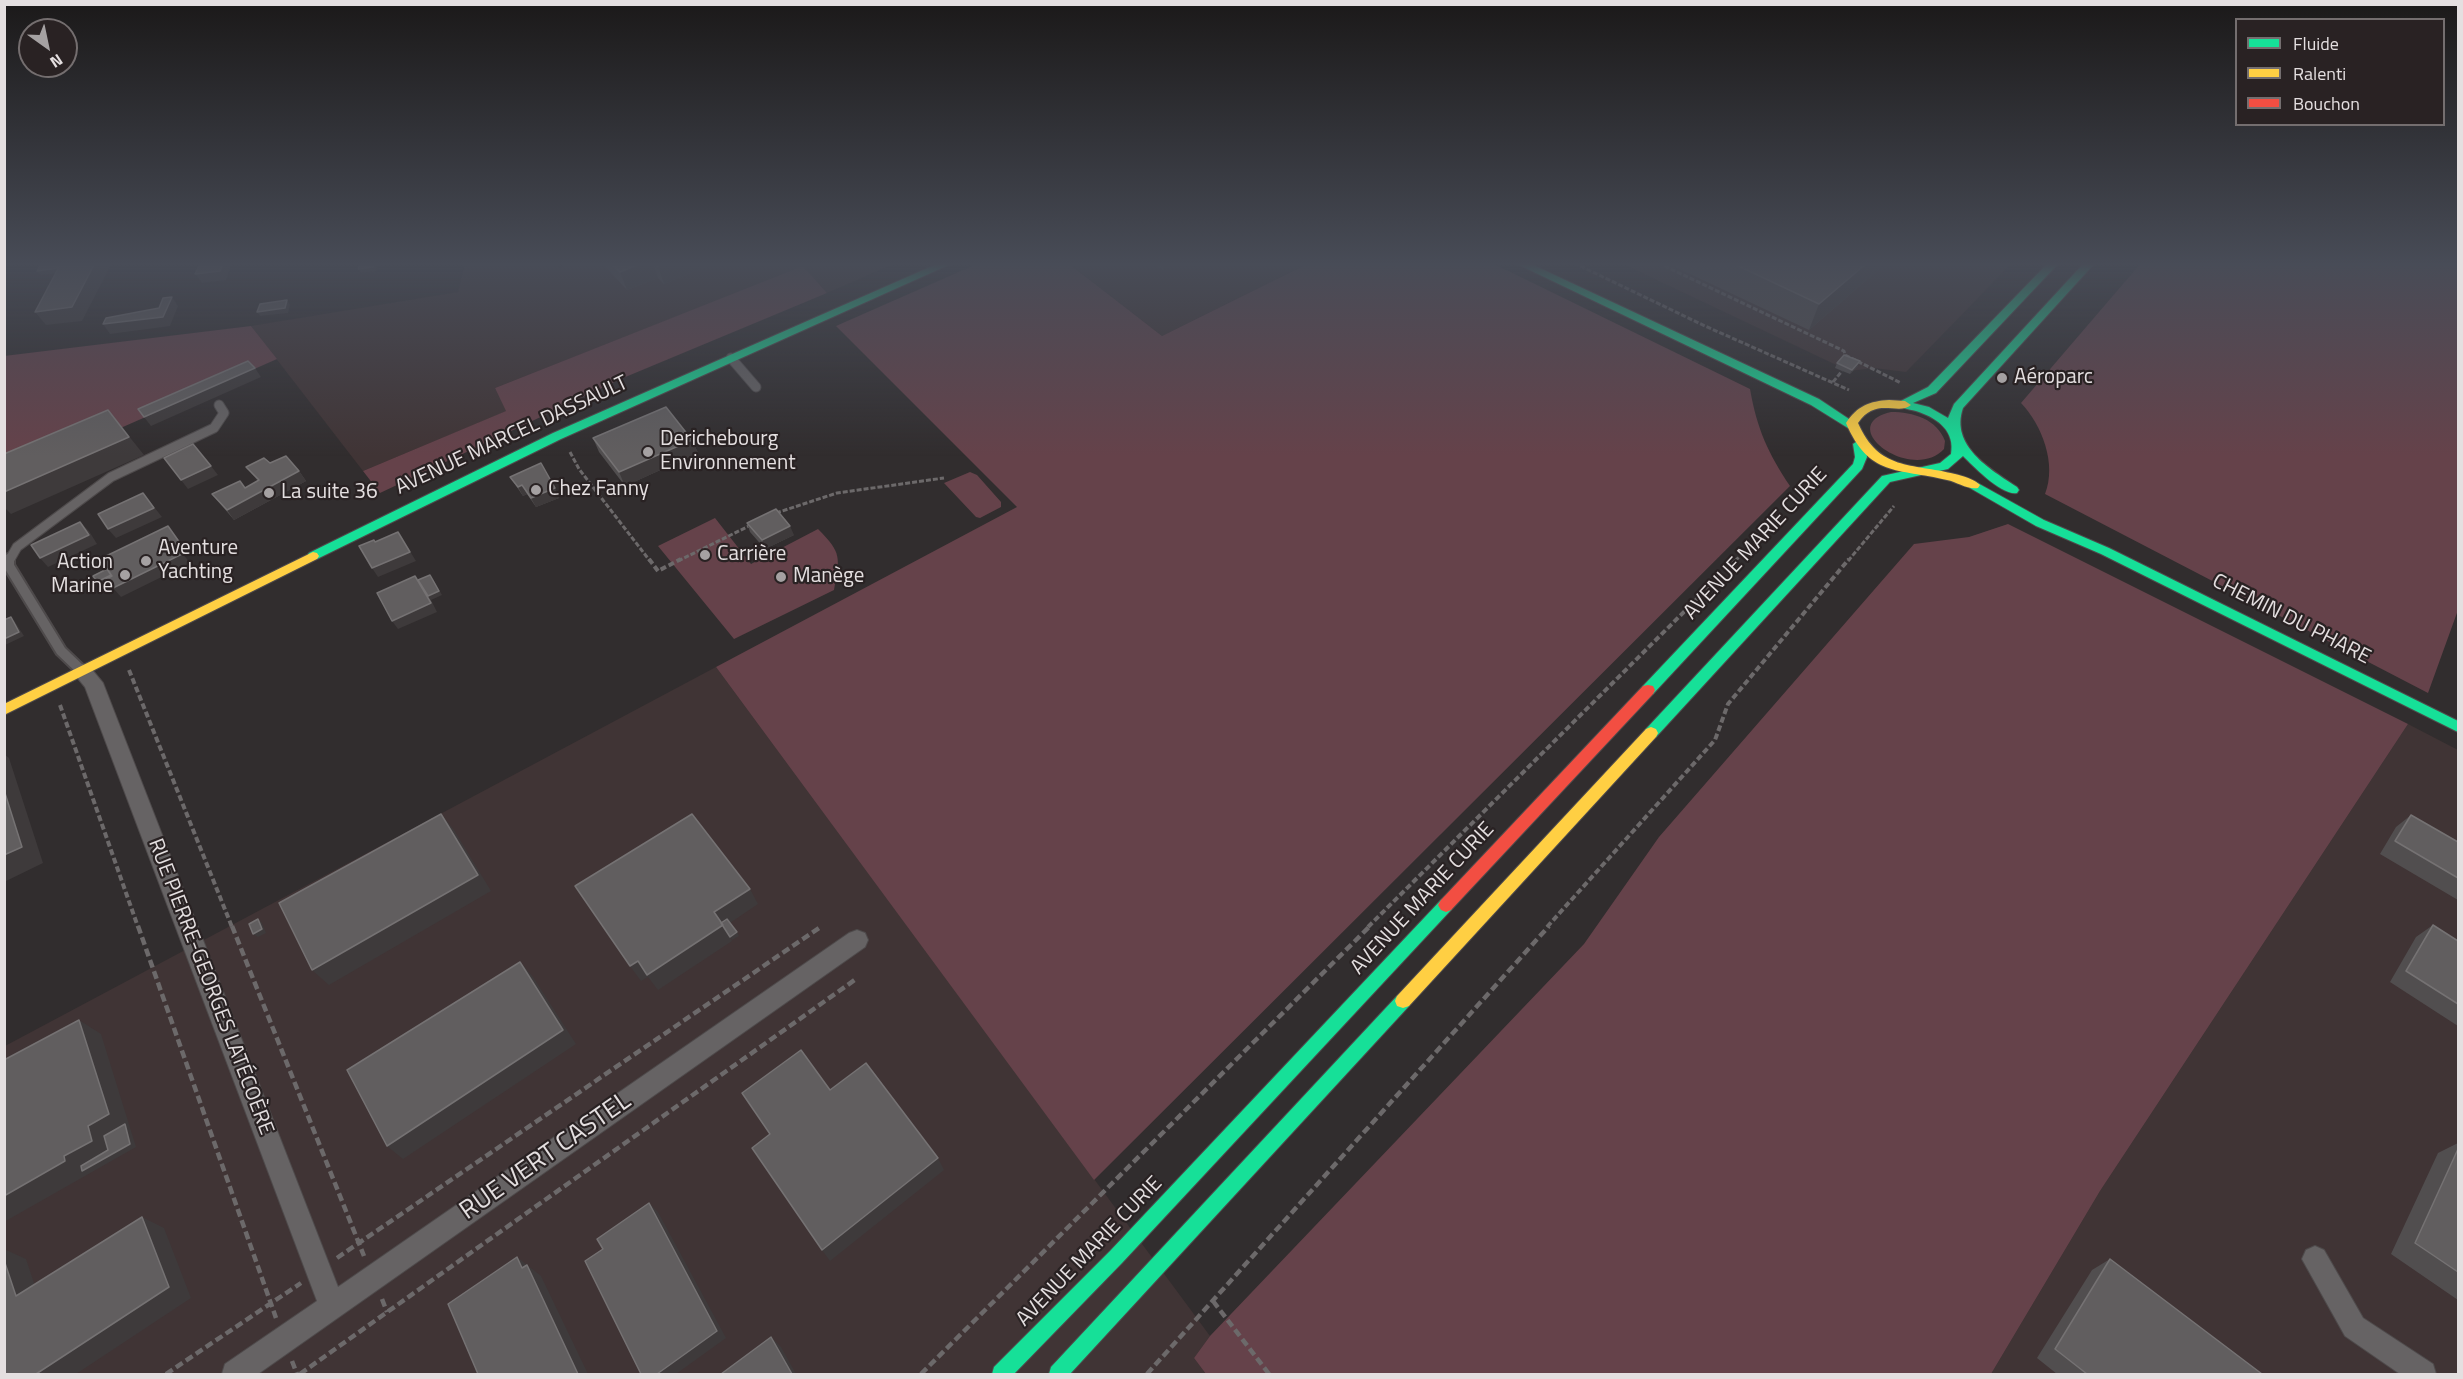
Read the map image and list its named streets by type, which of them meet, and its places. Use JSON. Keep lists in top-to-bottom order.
{
  "streets": {
    "main road": ["AVENUE MARCEL DASSAULT", "AVENUE MARIE CURIE", "CHEMIN DU PHARE"],
    "street": ["RUE PIERRE-GEORGES LATÉCOÈRE", "RUE VERT CASTEL"]
  },
  "crossings": [
    ["AVENUE MARCEL DASSAULT", "RUE PIERRE-GEORGES LATÉCOÈRE"],
    ["AVENUE MARIE CURIE", "CHEMIN DU PHARE"],
    ["RUE PIERRE-GEORGES LATÉCOÈRE", "RUE VERT CASTEL"]
  ],
  "places": [
    "Aéroparc",
    "Derichebourg Environnement",
    "Chez Fanny",
    "La suite 36",
    "Carrière",
    "Aventure Yachting",
    "Action Marine",
    "Manège"
  ],
  "legend": ["Fluide", "Ralenti", "Bouchon"],
  "north": "bottom right"
}
